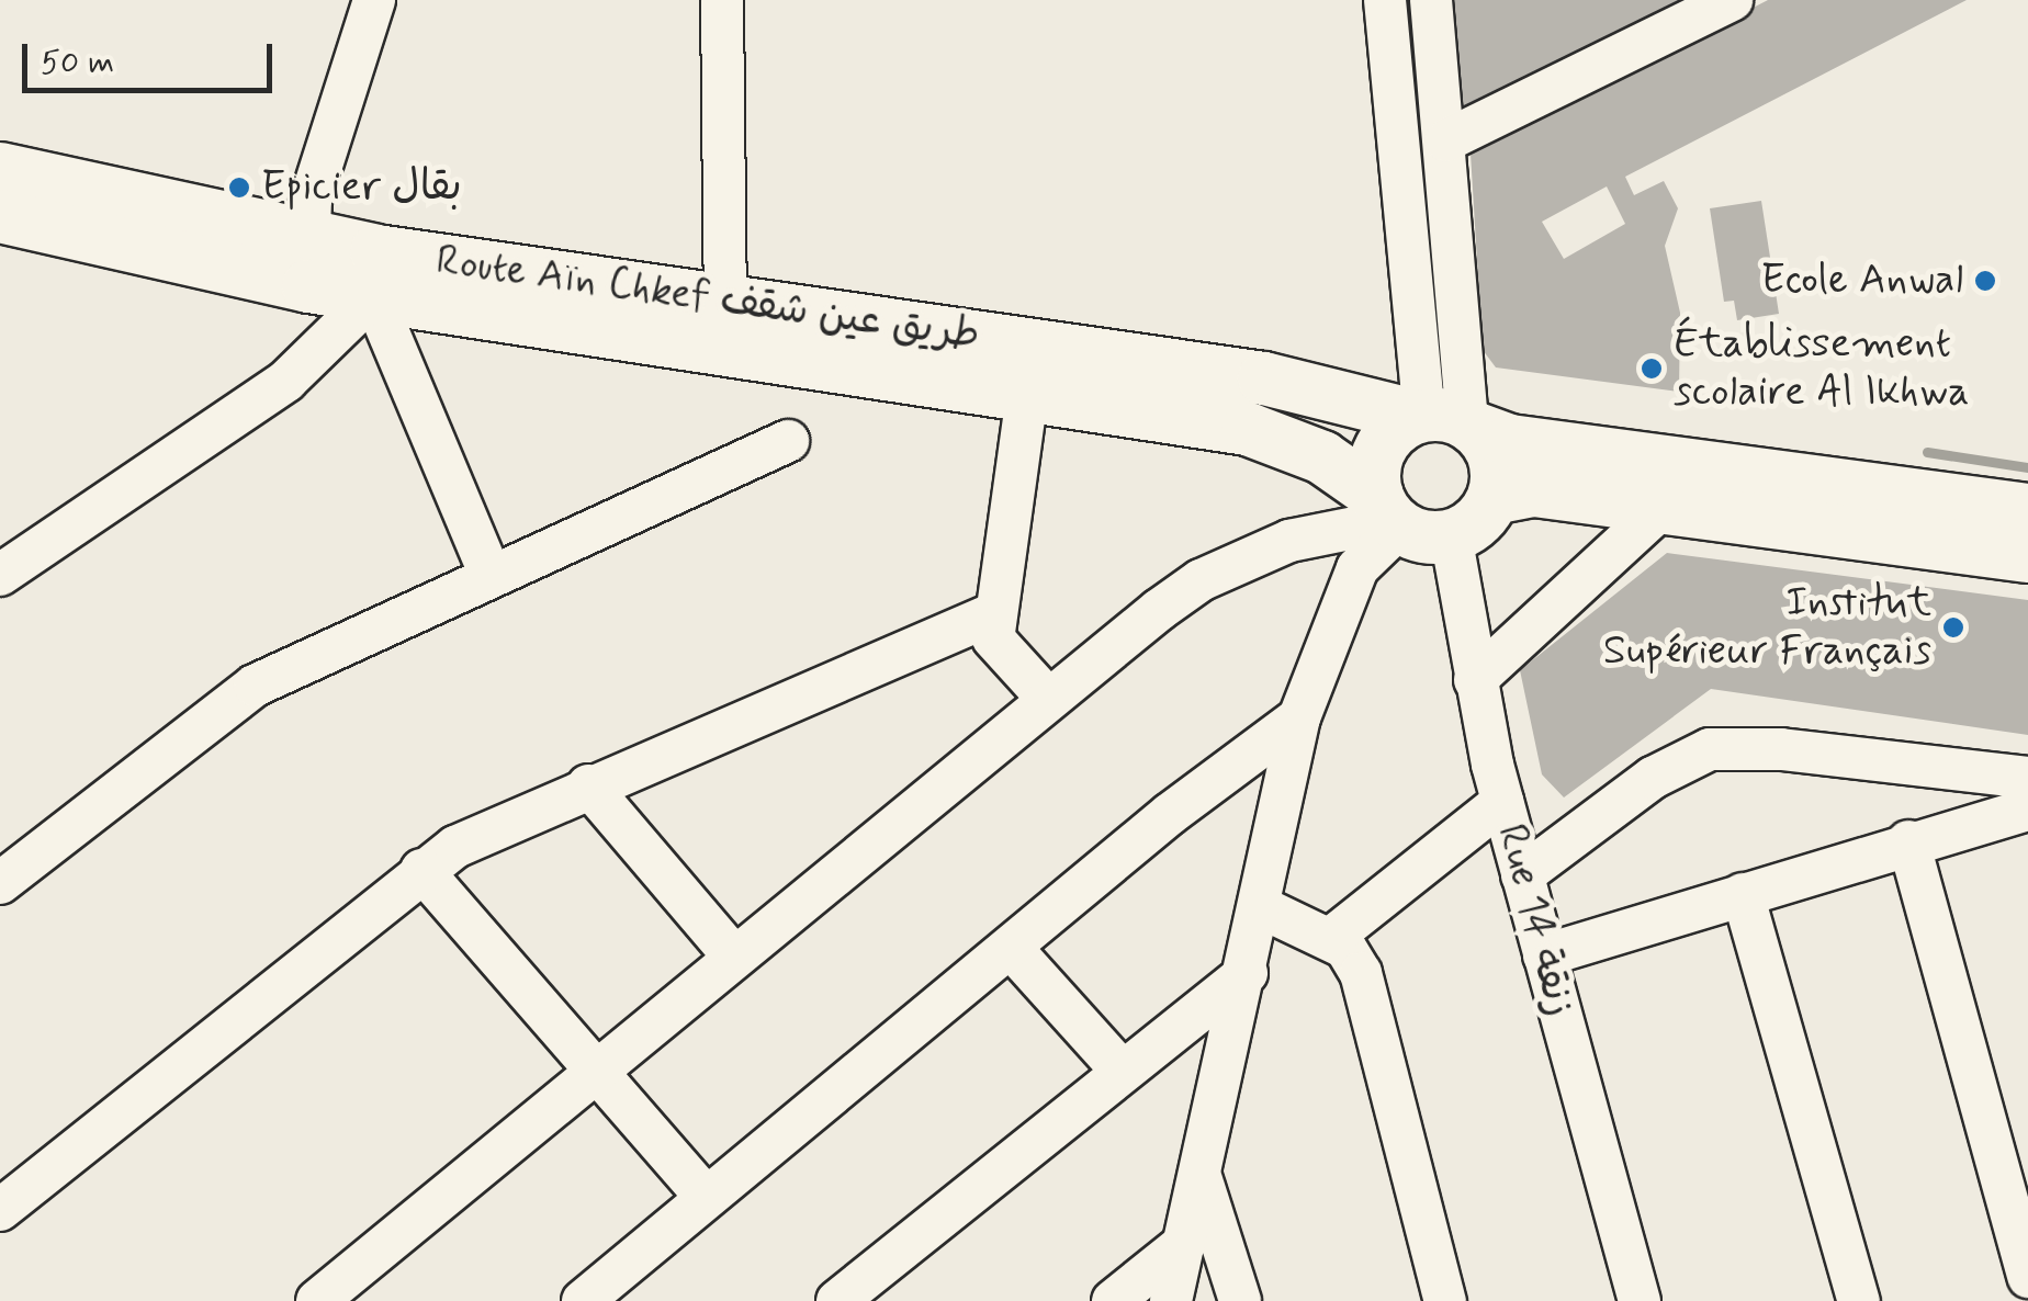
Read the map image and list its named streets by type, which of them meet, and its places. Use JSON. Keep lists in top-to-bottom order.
{
  "streets": {
    "main road": ["Route Aïn Chkef طريق عين شقف"],
    "street": ["Rue 14 زنقة"]
  },
  "crossings": [
    ["Route Aïn Chkef طريق عين شقف", "Rue 14 زنقة"]
  ],
  "places": [
    "Epicier بقال",
    "Ecole Anwal",
    "Établissement scolaire Al Ikhwa",
    "Institut Supérieur Français"
  ],
  "scale_bar": "50 m"
}
